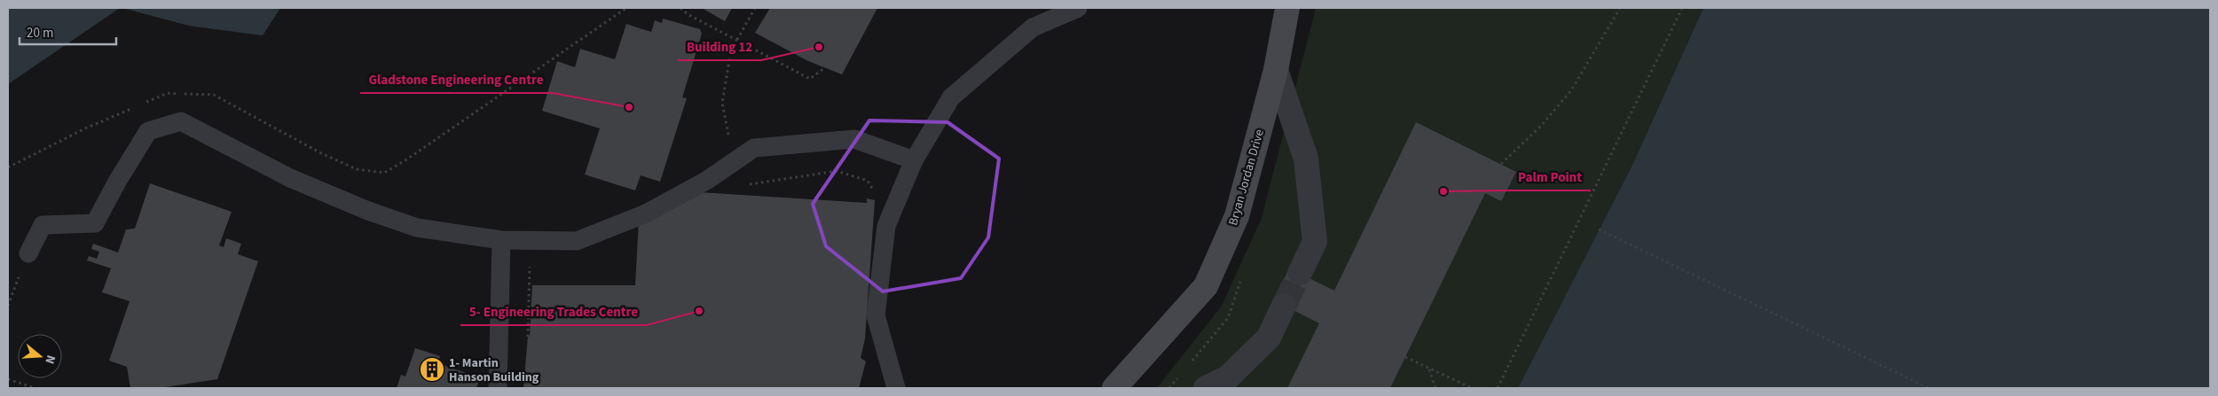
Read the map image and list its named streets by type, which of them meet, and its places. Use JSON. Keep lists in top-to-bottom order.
{
  "streets": {
    "main road": ["Bryan Jordan Drive"]
  },
  "places": {
    "other": [
      "Building 12",
      "Gladstone Engineering Centre",
      "Palm Point",
      "5- Engineering Trades Centre"
    ],
    "building": ["1- Martin Hanson Building"]
  },
  "scale_bar": "20 m",
  "north": "right"
}
